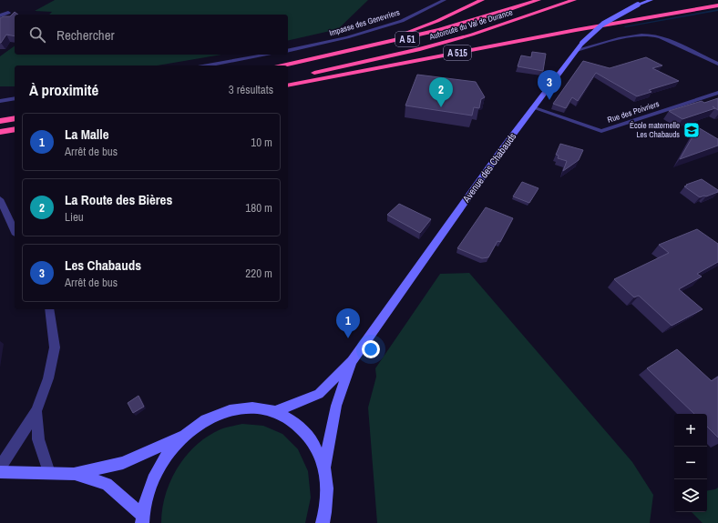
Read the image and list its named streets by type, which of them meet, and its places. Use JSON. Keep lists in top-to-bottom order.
{
  "streets": {
    "highway": ["Autoroute du Val de Durance", "A 51", "A 515"],
    "main road": ["Avenue des Chabauds"],
    "street": ["Impasse des Genevriers", "Rue des Poivriers"]
  },
  "crossings": [
    ["Rue des Poivriers", "Avenue des Chabauds"]
  ],
  "places": {
    "school or university": ["École maternelle Les Chabauds"]
  },
  "page": {
    "search": "Rechercher",
    "heading": ["À proximité", "3 résultats"],
    "pins": ["3", "2", "1"],
    "list": [
      {
        "mark": "1",
        "name": "La Malle",
        "note": "Arrêt de bus",
        "value": "10 m"
      },
      {
        "mark": "2",
        "name": "La Route des Bières",
        "note": "Lieu",
        "value": "180 m"
      },
      {
        "mark": "3",
        "name": "Les Chabauds",
        "note": "Arrêt de bus",
        "value": "220 m"
      }
    ],
    "map_buttons": ["+", "−"]
  }
}
